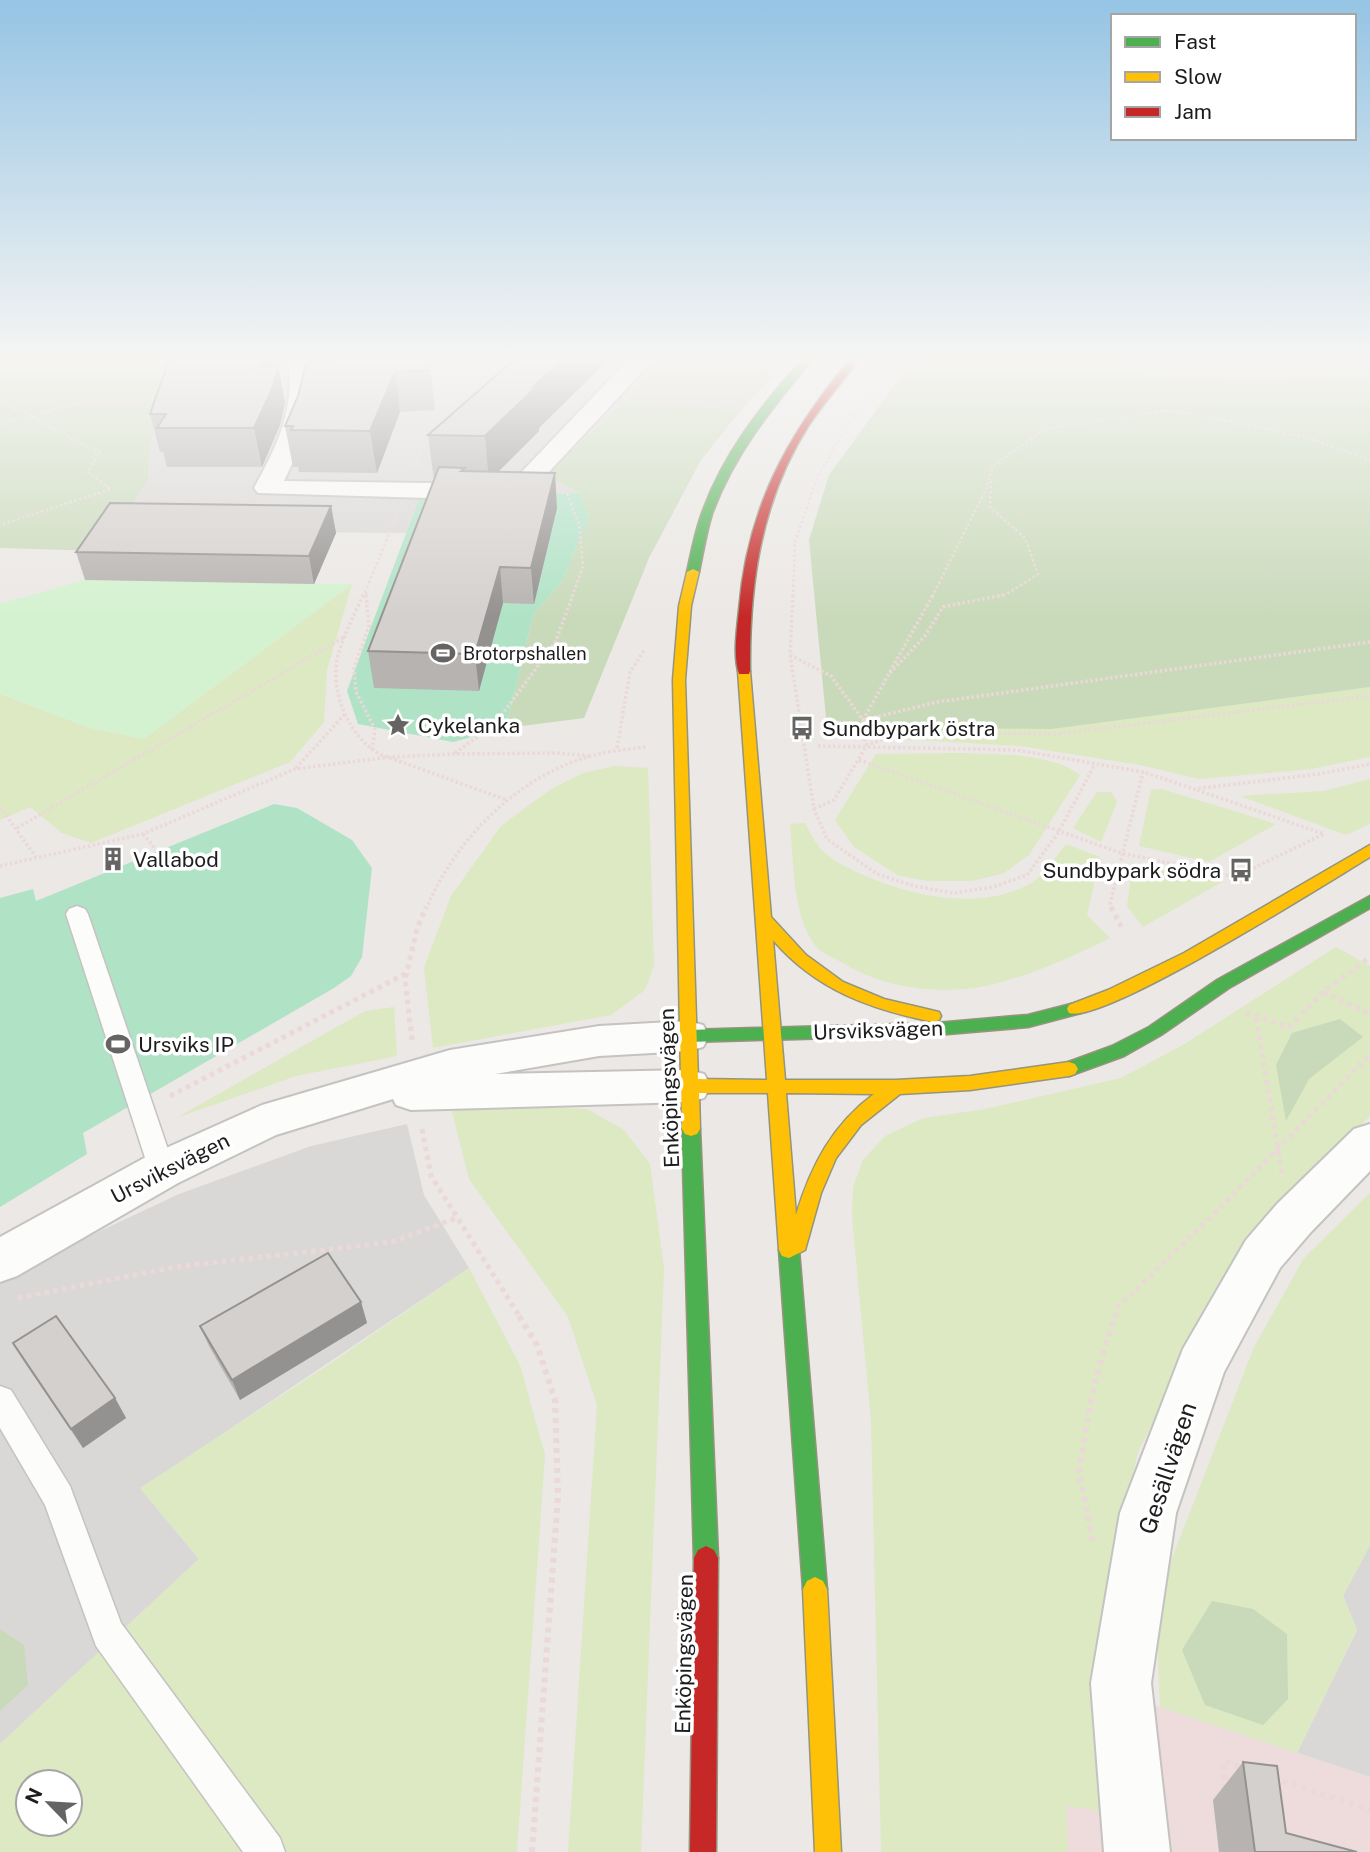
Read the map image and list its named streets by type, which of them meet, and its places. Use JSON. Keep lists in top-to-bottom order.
{
  "streets": {
    "main road": ["Ursviksvägen", "Enköpingsvägen"],
    "street": ["Gesällvägen"]
  },
  "crossings": [
    ["Ursviksvägen", "Enköpingsvägen"]
  ],
  "places": {
    "sports": ["Brotorpshallen", "Ursviks IP"],
    "place": ["Cykelanka"],
    "bus stop": ["Sundbypark östra", "Sundbypark södra"],
    "building": ["Vallabod"]
  },
  "legend": ["Fast", "Slow", "Jam"],
  "north": "top left"
}
